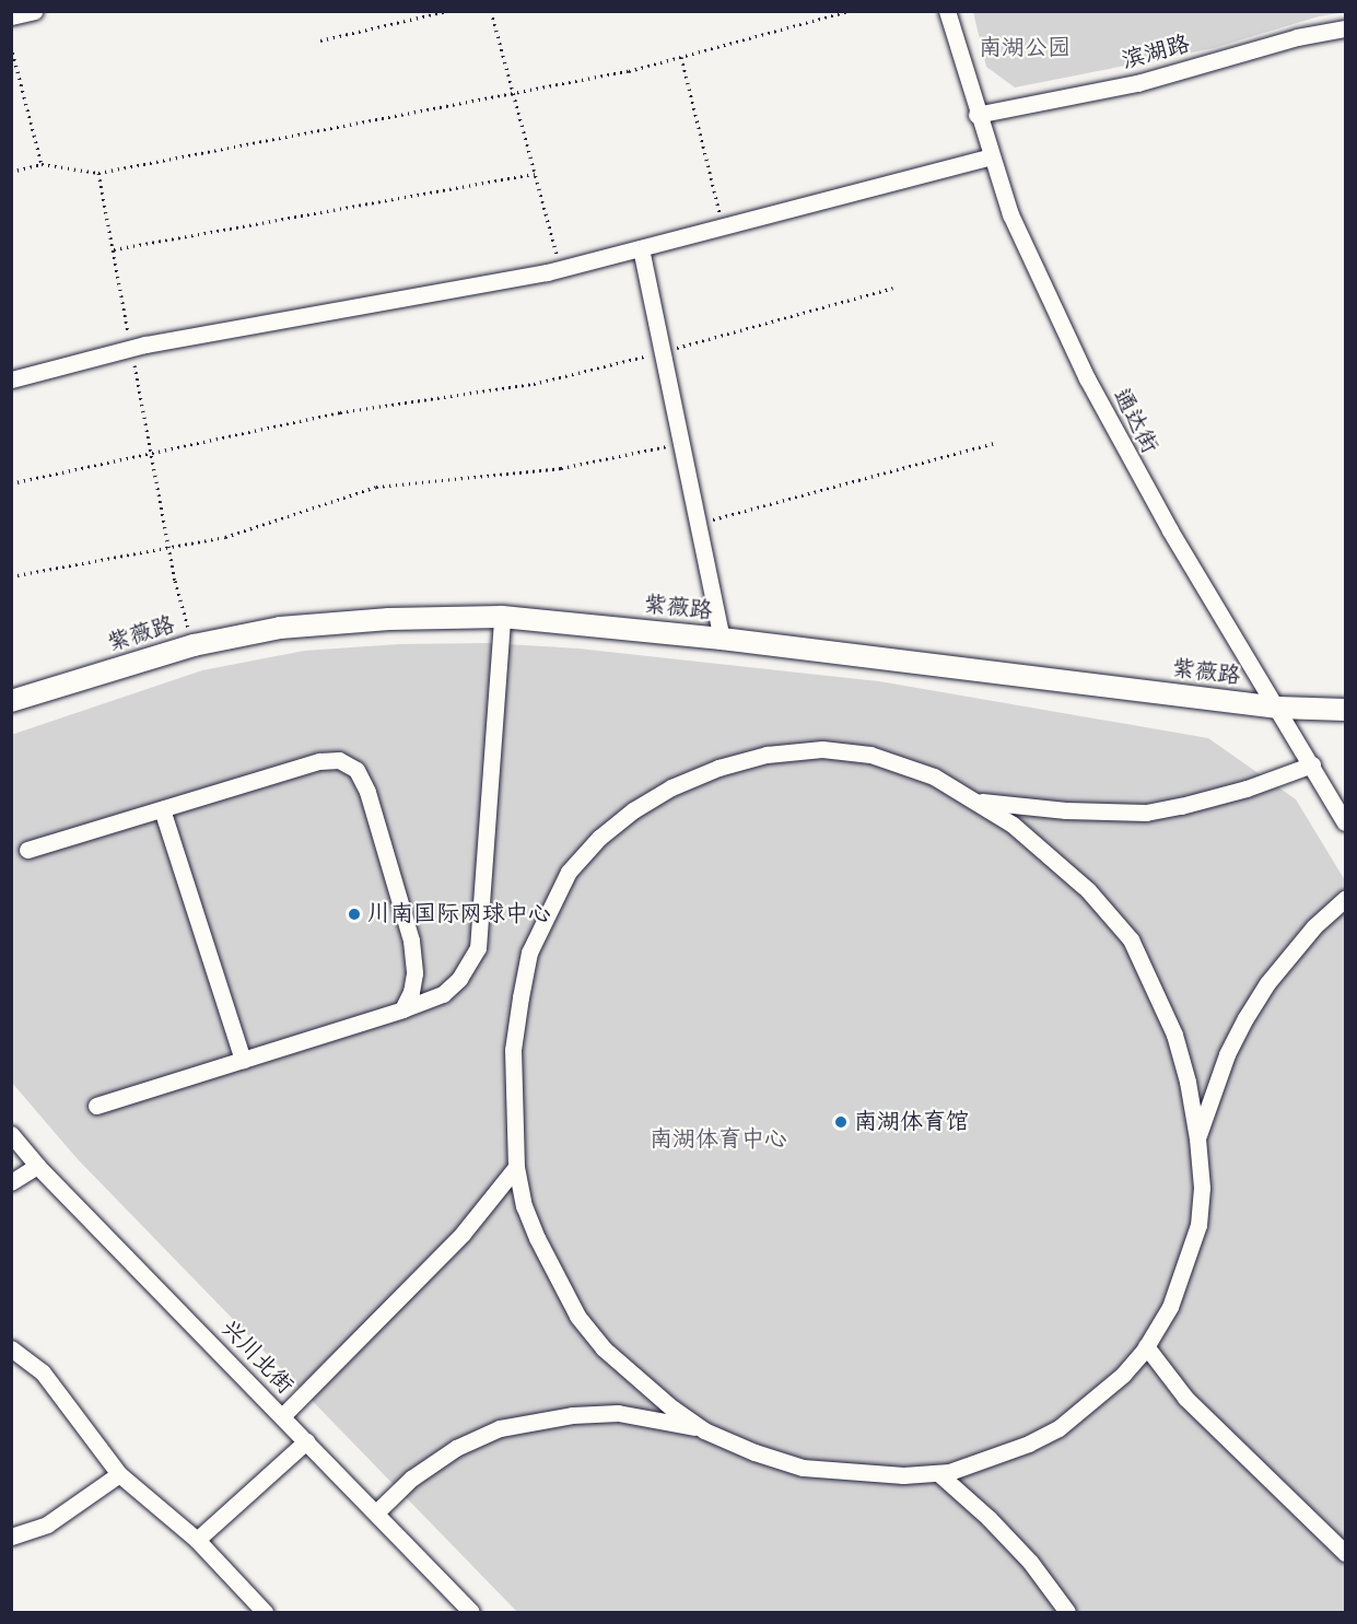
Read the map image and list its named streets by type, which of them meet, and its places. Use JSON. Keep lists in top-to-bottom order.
{
  "streets": {
    "main road": ["紫薇路"],
    "street": ["滨湖路", "通达街", "兴川北街"]
  },
  "crossings": [
    ["滨湖路", "通达街"],
    ["通达街", "紫薇路"]
  ],
  "parks": ["南湖公园", "南湖体育中心"],
  "places": ["川南国际网球中心", "南湖体育馆"]
}
